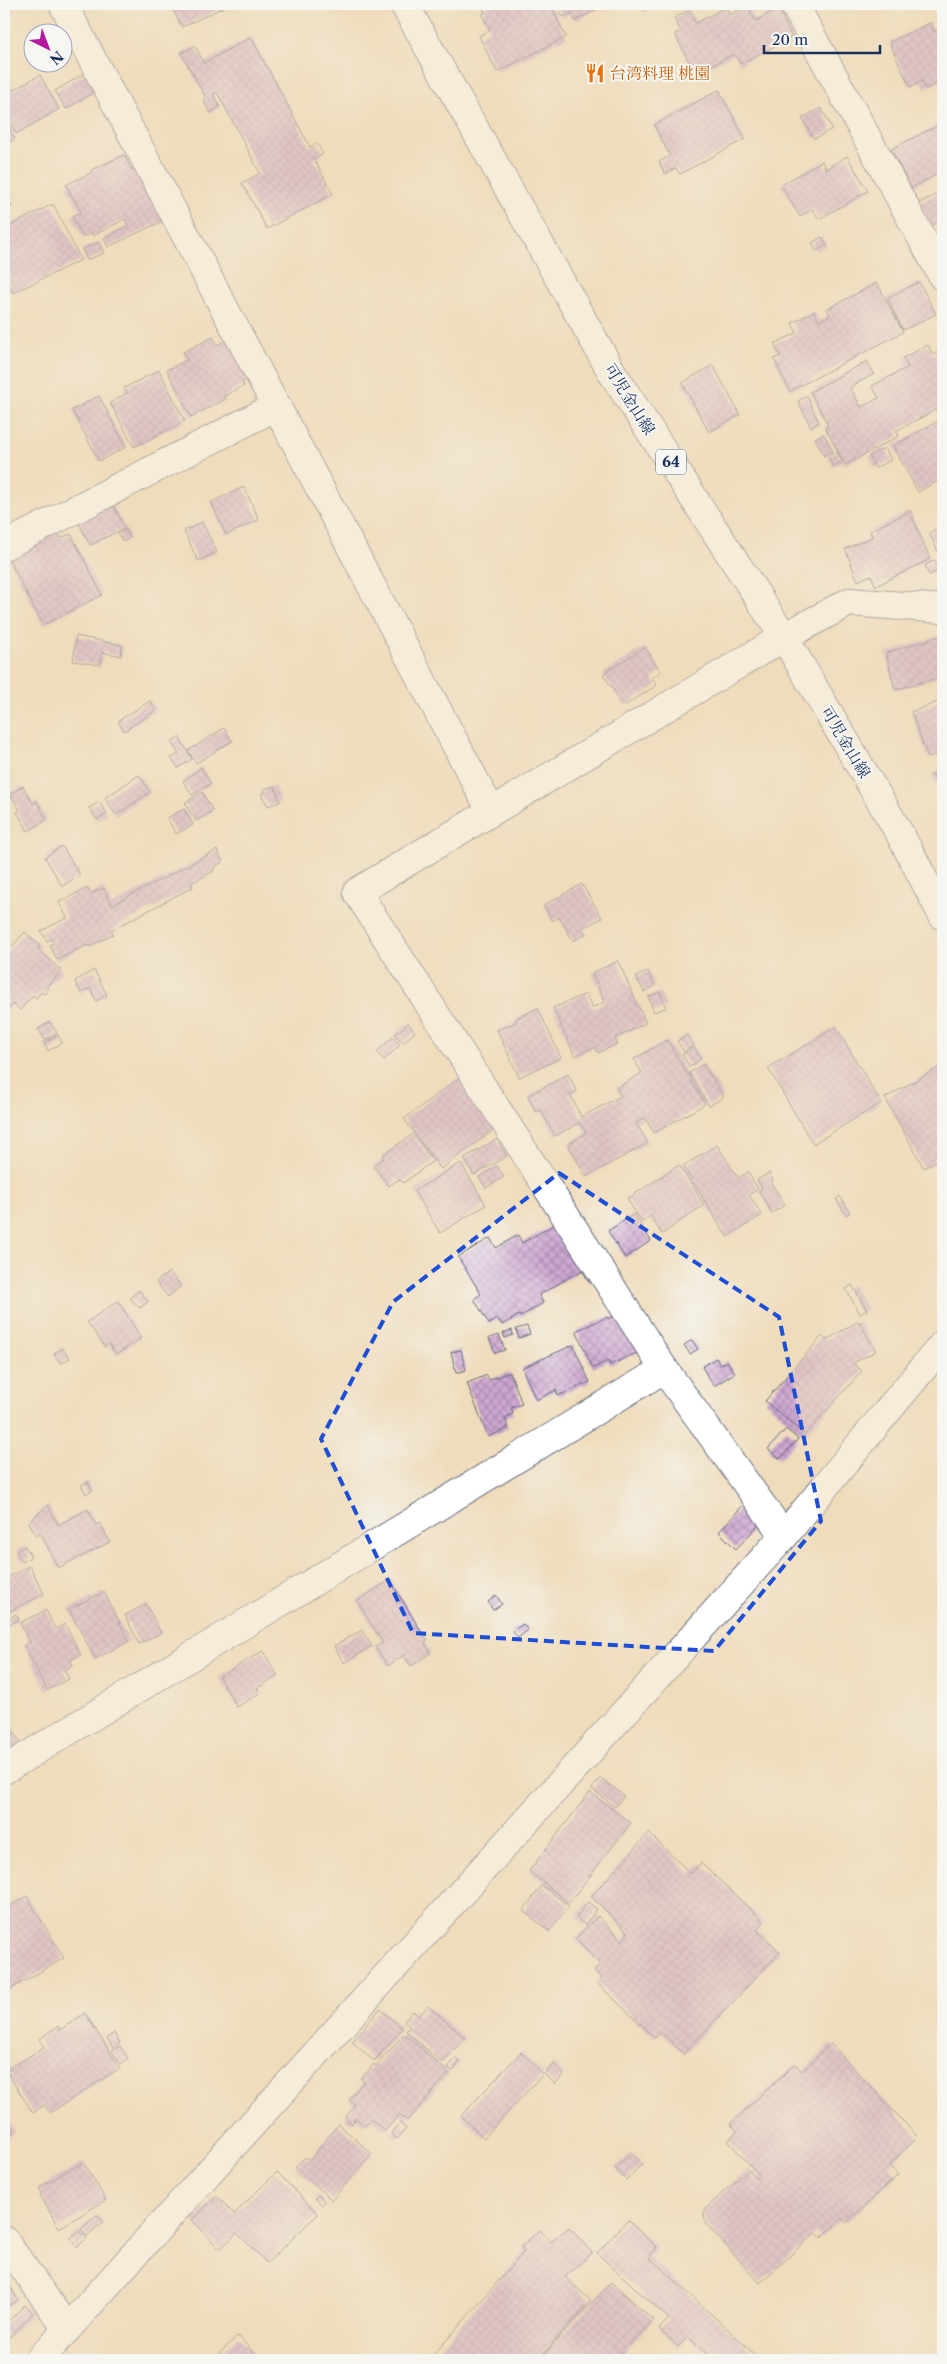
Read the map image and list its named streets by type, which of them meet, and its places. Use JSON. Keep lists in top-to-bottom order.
{
  "streets": {
    "street": ["可児金山線", "64"]
  },
  "places": {
    "restaurant": ["台湾料理 桃園"]
  },
  "scale_bar": "20 m",
  "north": "bottom right"
}
